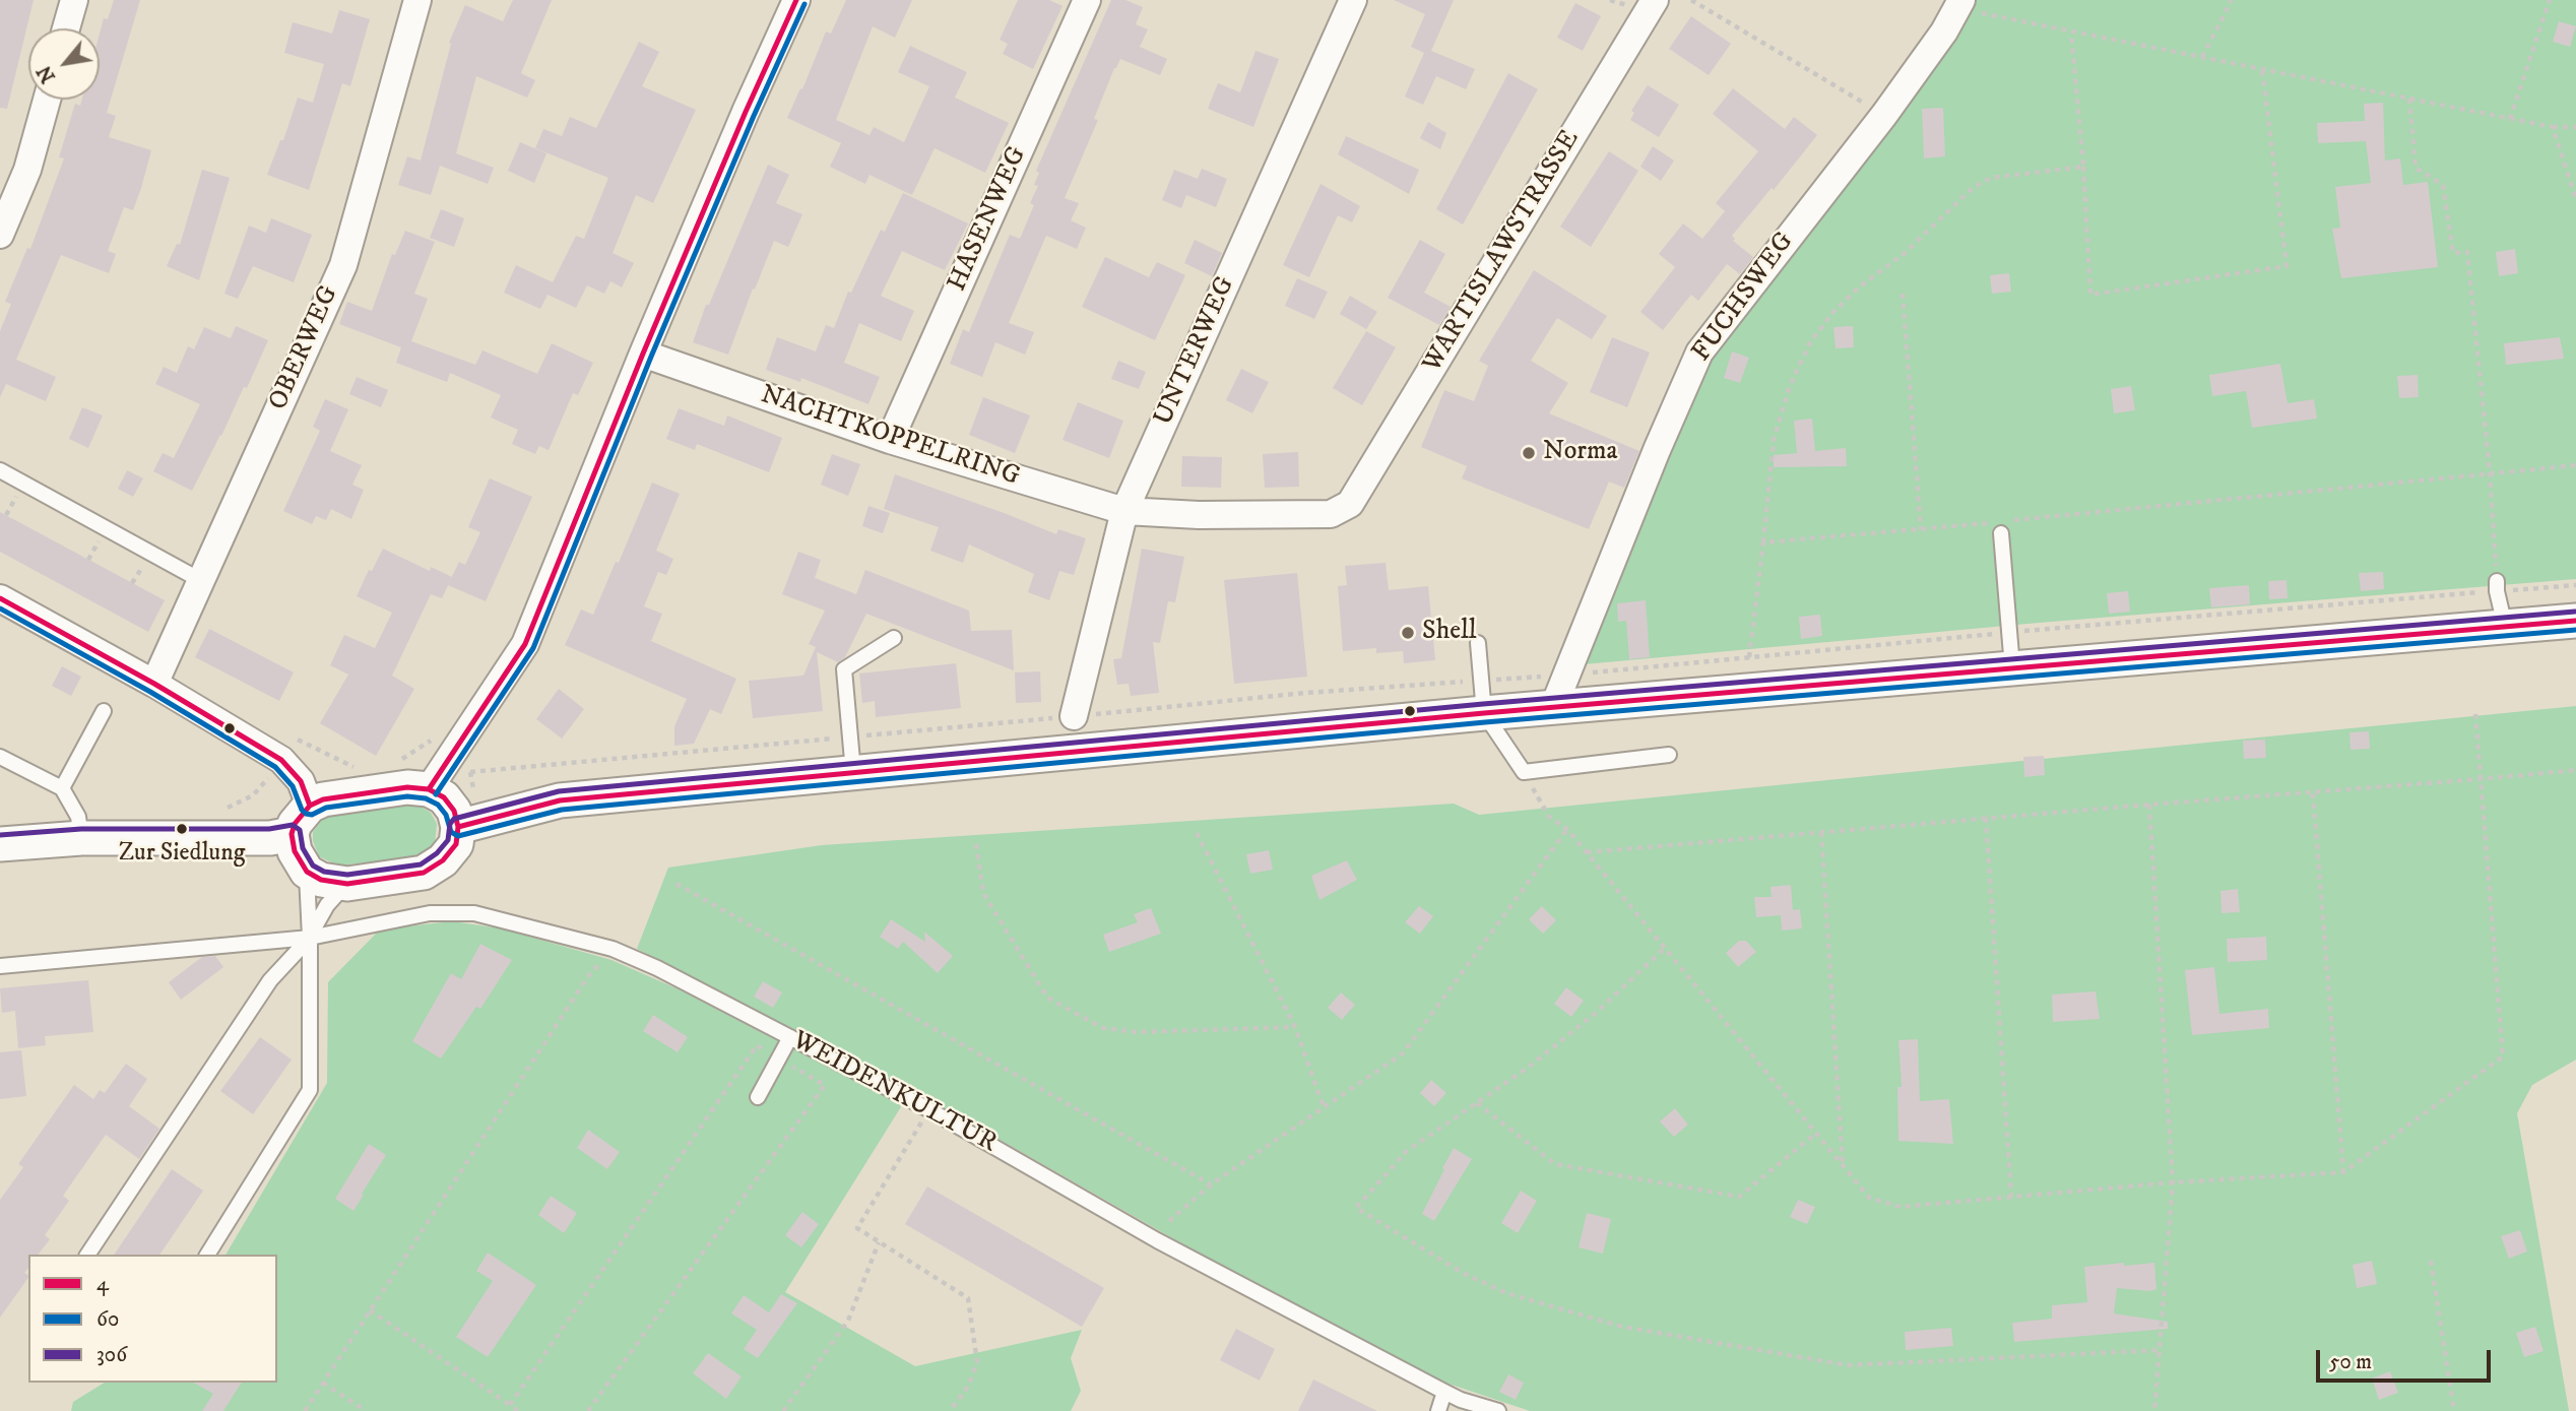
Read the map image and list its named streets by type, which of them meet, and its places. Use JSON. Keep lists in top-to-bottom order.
{
  "streets": {
    "street": [
      "HASENWEG",
      "WARTISLAWSTRASSE",
      "FUCHSWEG",
      "OBERWEG",
      "UNTERWEG",
      "NACHTKOPPELRING"
    ],
    "lane": ["WEIDENKULTUR"]
  },
  "crossings": [
    ["HASENWEG", "NACHTKOPPELRING"],
    ["WARTISLAWSTRASSE", "NACHTKOPPELRING"],
    ["UNTERWEG", "NACHTKOPPELRING"]
  ],
  "places": ["Norma", "Shell", "Zur Siedlung"],
  "lines": ["transit line 4", "transit line 60", "transit line 306"],
  "legend": ["4", "60", "306"],
  "scale_bar": "50 m",
  "north": "bottom left"
}
